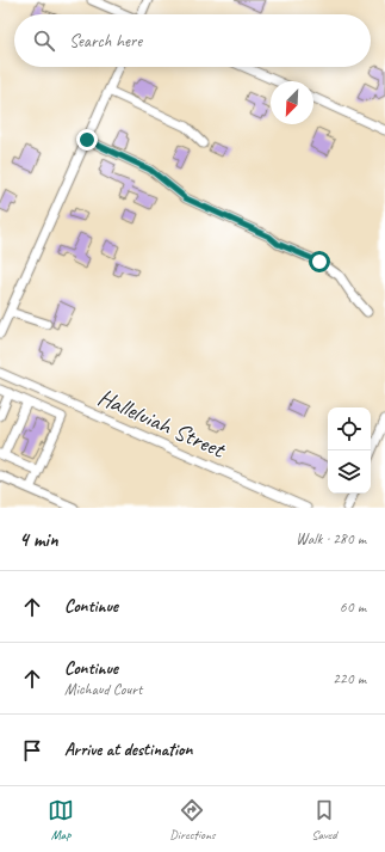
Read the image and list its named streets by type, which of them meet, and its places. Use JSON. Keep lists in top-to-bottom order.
{
  "streets": {
    "street": ["Halleluiah Street"]
  },
  "north": "bottom left",
  "page": {
    "search": "Search here",
    "heading": ["4 min", "Walk · 280 m"],
    "list": [
      ["Continue", "60 m"],
      ["Continue", "Michaud Court", "220 m"],
      "Arrive at destination"
    ],
    "nav": ["Map", "Directions", "Saved"]
  }
}
